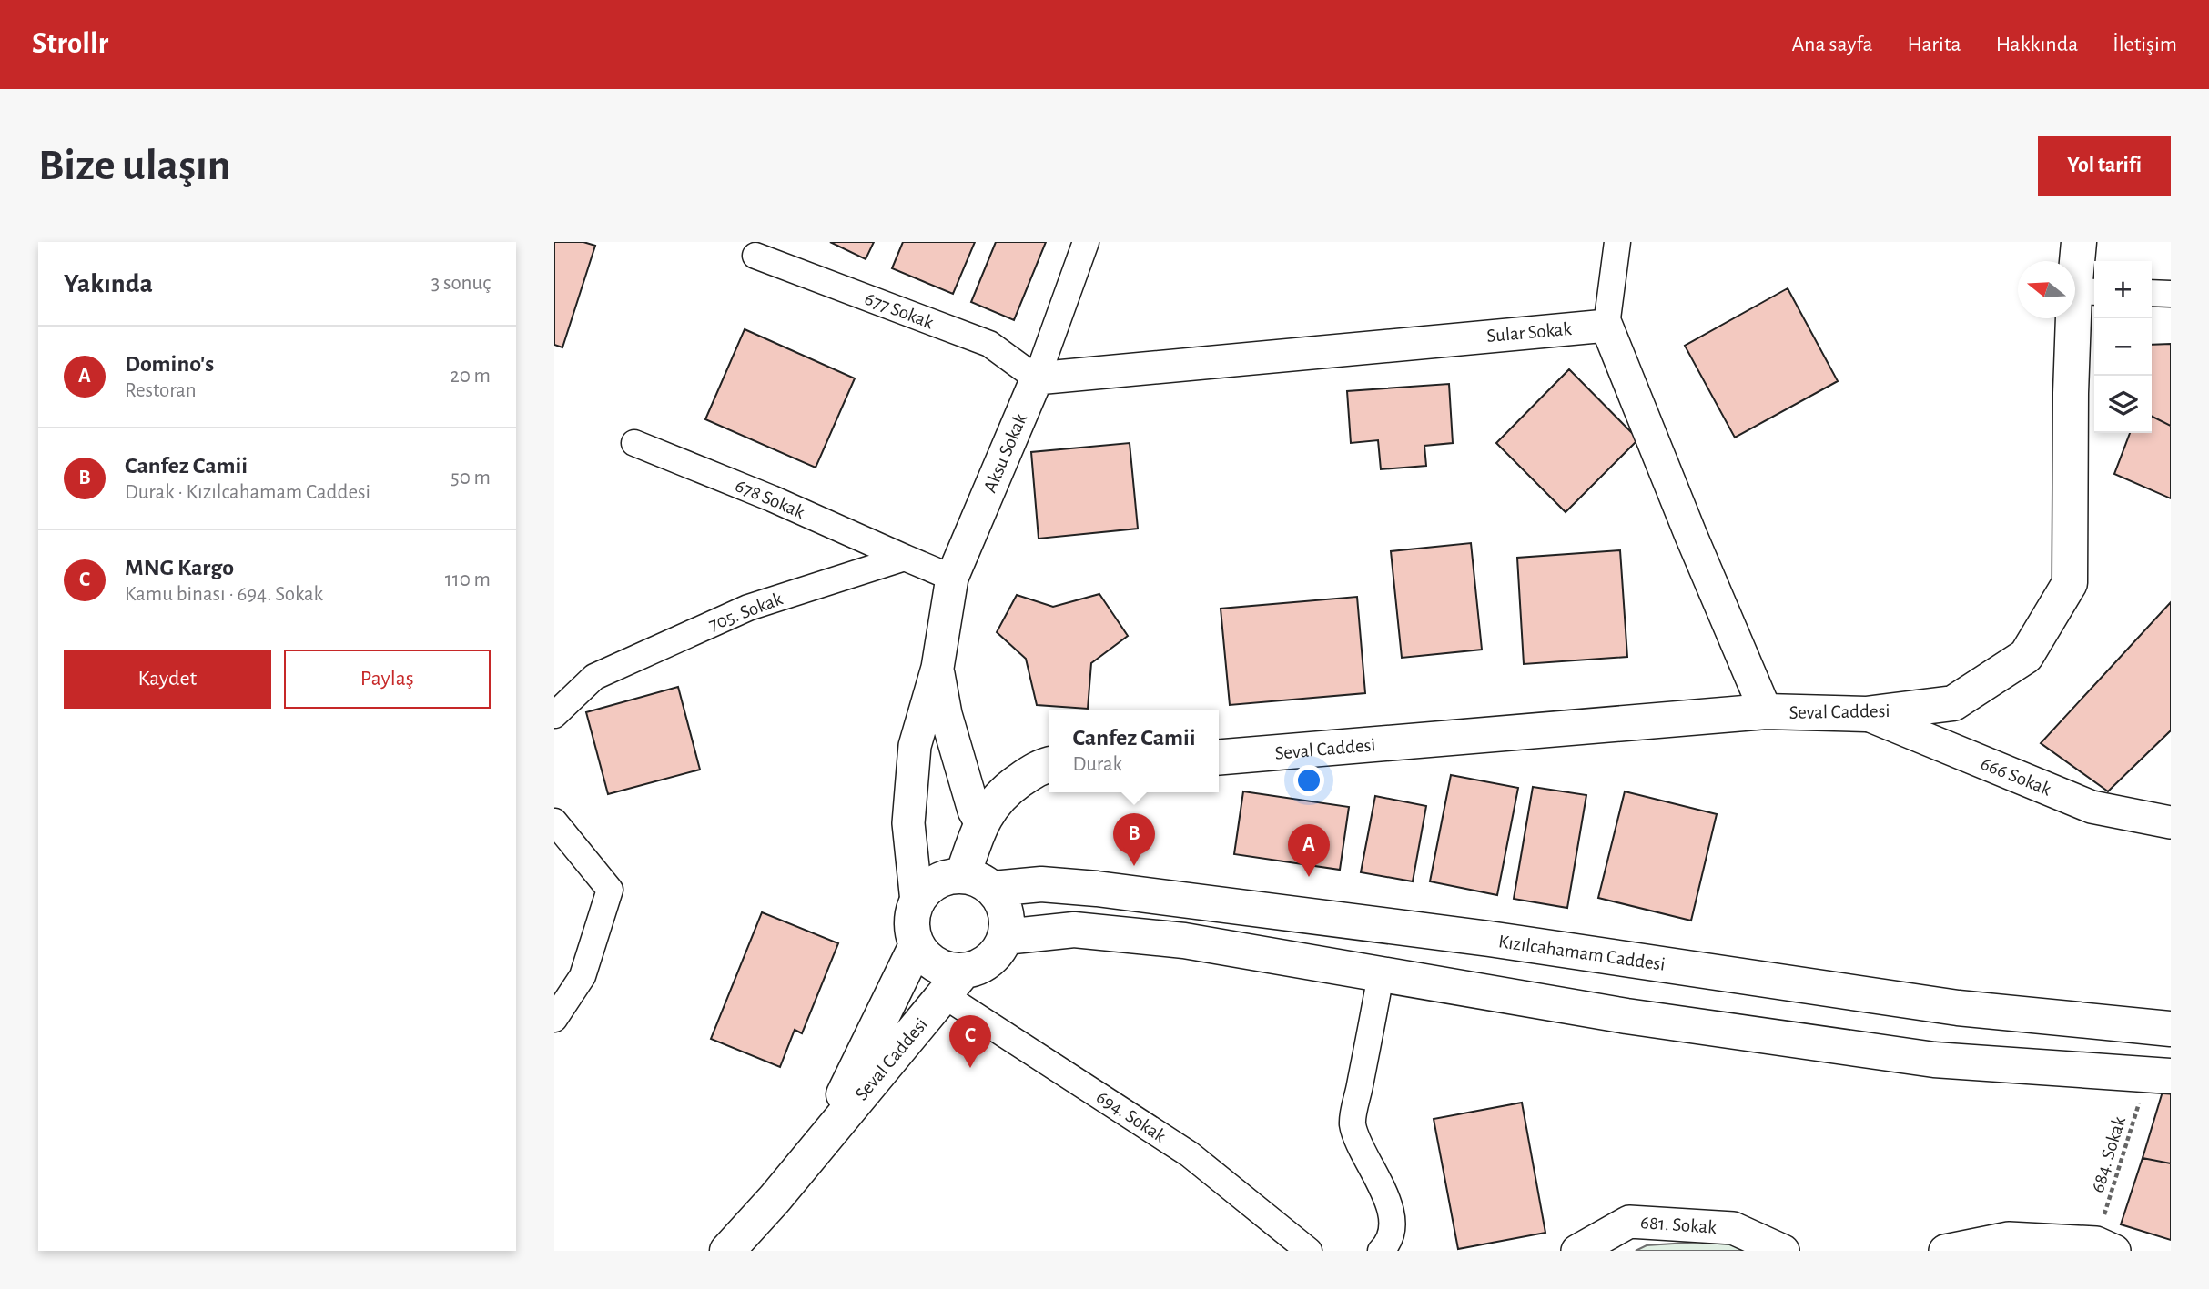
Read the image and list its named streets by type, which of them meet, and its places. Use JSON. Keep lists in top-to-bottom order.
{
  "streets": {
    "main road": ["Seval Caddesi", "Kızılcahamam Caddesi"],
    "street": [
      "677 Sokak",
      "Sular Sokak",
      "Aksu Sokak",
      "678 Sokak",
      "705. Sokak",
      "666 Sokak",
      "694. Sokak",
      "681. Sokak"
    ],
    "path": ["684. Sokak"]
  },
  "crossings": [
    ["677 Sokak", "Sular Sokak"],
    ["677 Sokak", "Aksu Sokak"],
    ["Sular Sokak", "Aksu Sokak"],
    ["Aksu Sokak", "Seval Caddesi"],
    ["Aksu Sokak", "Kızılcahamam Caddesi"],
    ["Aksu Sokak", "694. Sokak"],
    ["678 Sokak", "705. Sokak"],
    ["Seval Caddesi", "666 Sokak"],
    ["Seval Caddesi", "Kızılcahamam Caddesi"],
    ["Seval Caddesi", "694. Sokak"],
    ["Kızılcahamam Caddesi", "694. Sokak"]
  ],
  "north": "left",
  "page": {
    "header": "Strollr",
    "nav": [
      "Ana sayfa",
      "Harita",
      "Hakkında",
      "İletişim"
    ],
    "buttons": [
      "Yol tarifi",
      ["Kaydet", "Paylaş"]
    ],
    "title": "Bize ulaşın",
    "heading": ["Yakında", "3 sonuç"],
    "map_buttons": ["+", "−"],
    "list": [
      {
        "mark": "A",
        "name": "Domino's",
        "note": "Restoran",
        "value": "20 m"
      },
      {
        "mark": "B",
        "name": "Canfez Camii",
        "note": "Durak · Kızılcahamam Caddesi",
        "value": "50 m"
      },
      {
        "mark": "C",
        "name": "MNG Kargo",
        "note": "Kamu binası · 694. Sokak",
        "value": "110 m"
      }
    ],
    "popup": ["Canfez Camii", "Durak"],
    "pins": ["B", "A", "C"]
  }
}
